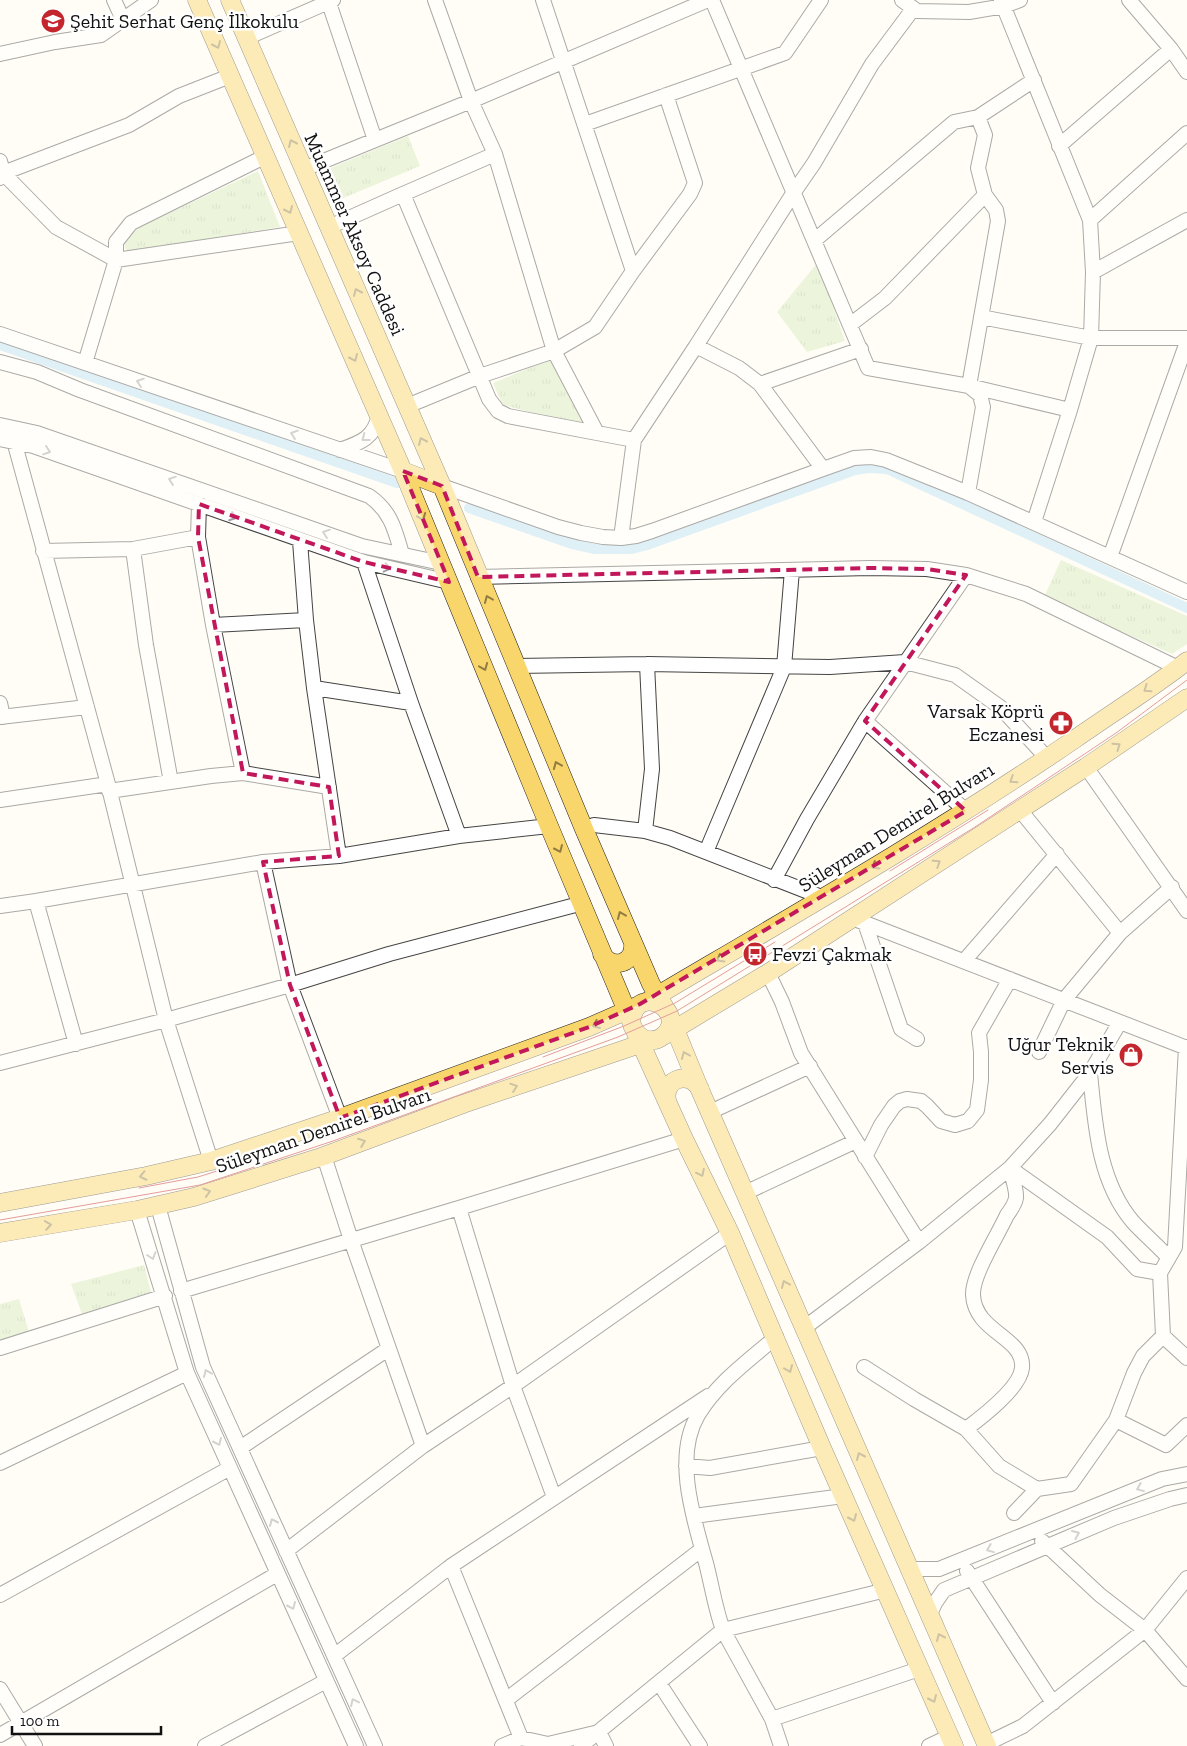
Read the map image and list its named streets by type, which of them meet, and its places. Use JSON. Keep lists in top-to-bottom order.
{
  "streets": {
    "main road": ["Muammer Aksoy Caddesi", "Süleyman Demirel Bulvarı"]
  },
  "crossings": [
    ["Muammer Aksoy Caddesi", "Süleyman Demirel Bulvarı"]
  ],
  "places": {
    "school or university": ["Şehit Serhat Genç İlkokulu"],
    "pharmacy": ["Varsak Köprü Eczanesi"],
    "bus stop": ["Fevzi Çakmak"],
    "shop": ["Uğur Teknik Servis"]
  },
  "scale_bar": "100 m"
}
